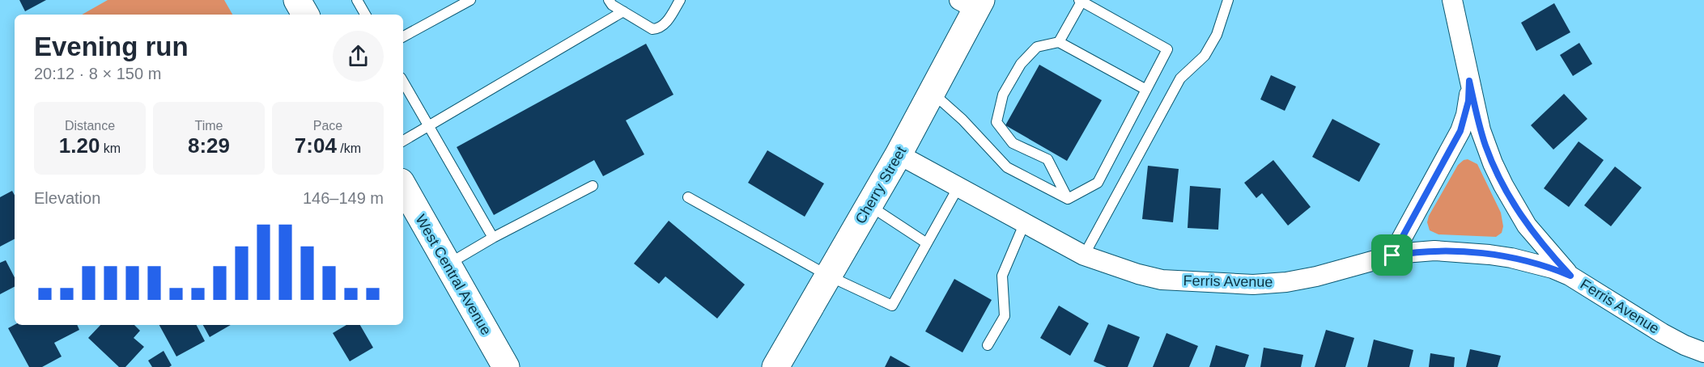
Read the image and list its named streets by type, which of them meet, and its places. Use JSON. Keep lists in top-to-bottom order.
{
  "streets": {
    "main road": ["Cherry Street", "West Central Avenue"],
    "street": ["Ferris Avenue"]
  },
  "crossings": [
    ["Cherry Street", "Ferris Avenue"]
  ],
  "page": {
    "heading": ["Evening run", "20:12 · 8 × 150 m"],
    "stats": [
      ["Distance", "1.20 km"],
      ["Time", "8:29"],
      ["Pace", "7:04 /km"]
    ],
    "chart": ["Elevation", "146–149 m"]
  }
}
